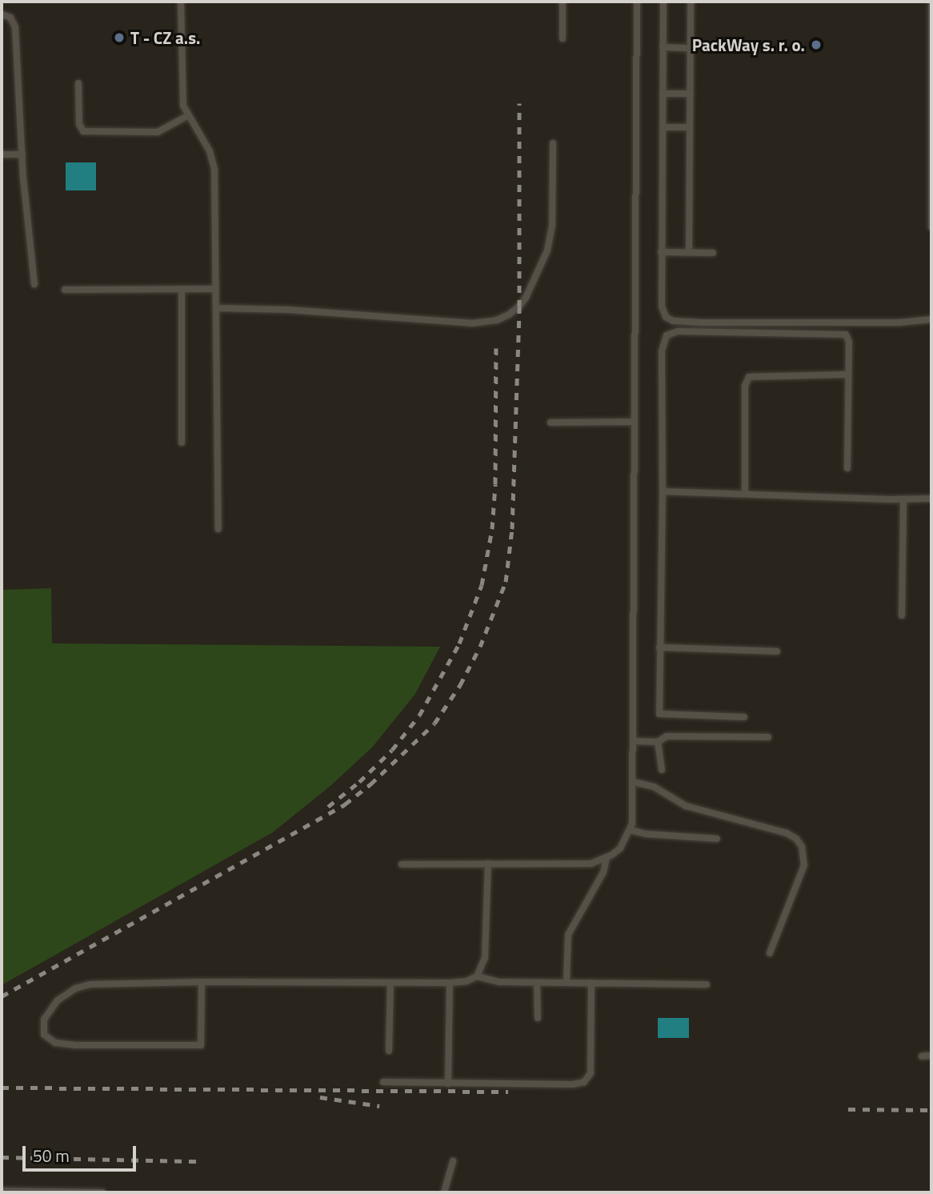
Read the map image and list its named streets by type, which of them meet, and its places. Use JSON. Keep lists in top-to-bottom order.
{
  "places": ["T - CZ a.s.", "PackWay s. r. o."],
  "scale_bar": "50 m"
}
